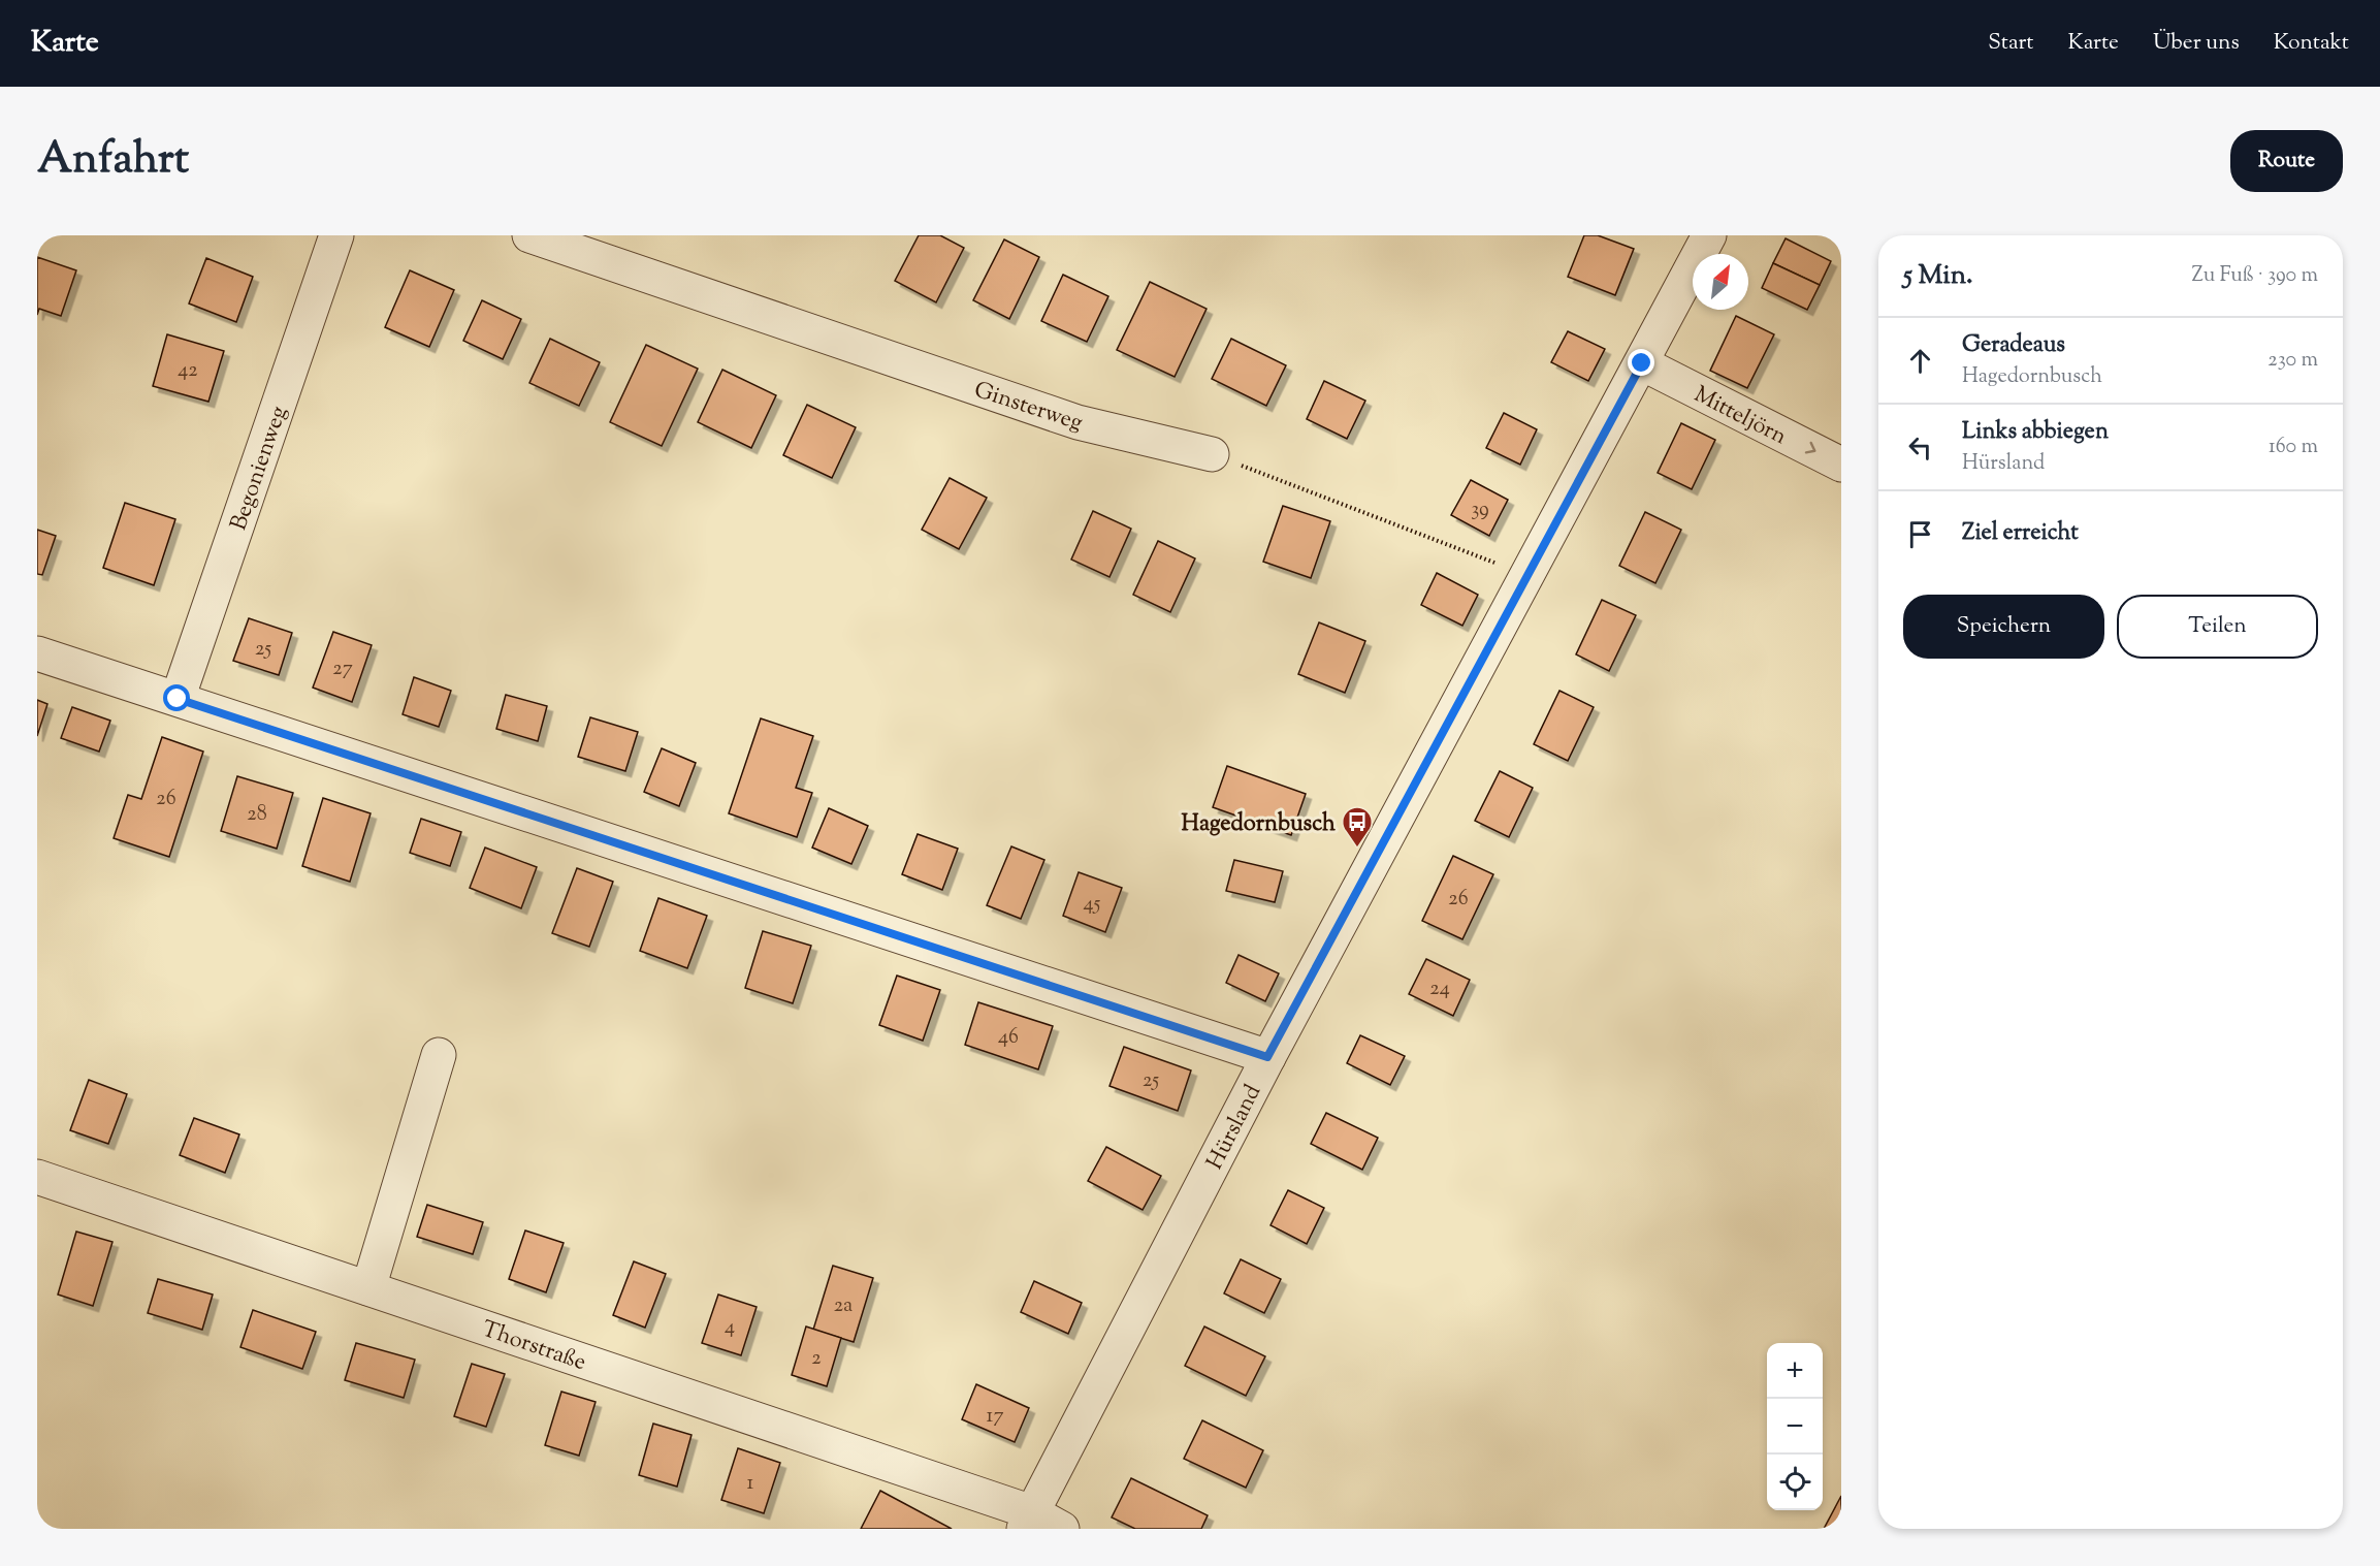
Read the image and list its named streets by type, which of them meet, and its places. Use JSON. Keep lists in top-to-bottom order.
{
  "streets": {
    "street": [
      "Ginsterweg",
      "Mitteljörn",
      "Begonienweg",
      "Hürsland",
      "Thorstraße"
    ]
  },
  "crossings": [
    ["Mitteljörn", "Hürsland"],
    ["Hürsland", "Thorstraße"]
  ],
  "one_way": ["Mitteljörn"],
  "places": {
    "bus stop": ["Hagedornbusch"]
  },
  "house_numbers": [
    "42",
    "39",
    "25",
    "27",
    "26",
    "28",
    "26",
    "45",
    "24",
    "46",
    "25",
    "2a",
    "4",
    "2",
    "17",
    "1"
  ],
  "north": "top right",
  "page": {
    "header": "Karte",
    "nav": [
      "Start",
      "Karte",
      "Über uns",
      "Kontakt"
    ],
    "title": "Anfahrt",
    "buttons": [
      "Route",
      ["Speichern", "Teilen"]
    ],
    "heading": ["5 Min.", "Zu Fuß · 390 m"],
    "list": [
      ["Geradeaus", "Hagedornbusch", "230 m"],
      ["Links abbiegen", "Hürsland", "160 m"],
      "Ziel erreicht"
    ],
    "map_buttons": ["+", "−"]
  }
}
